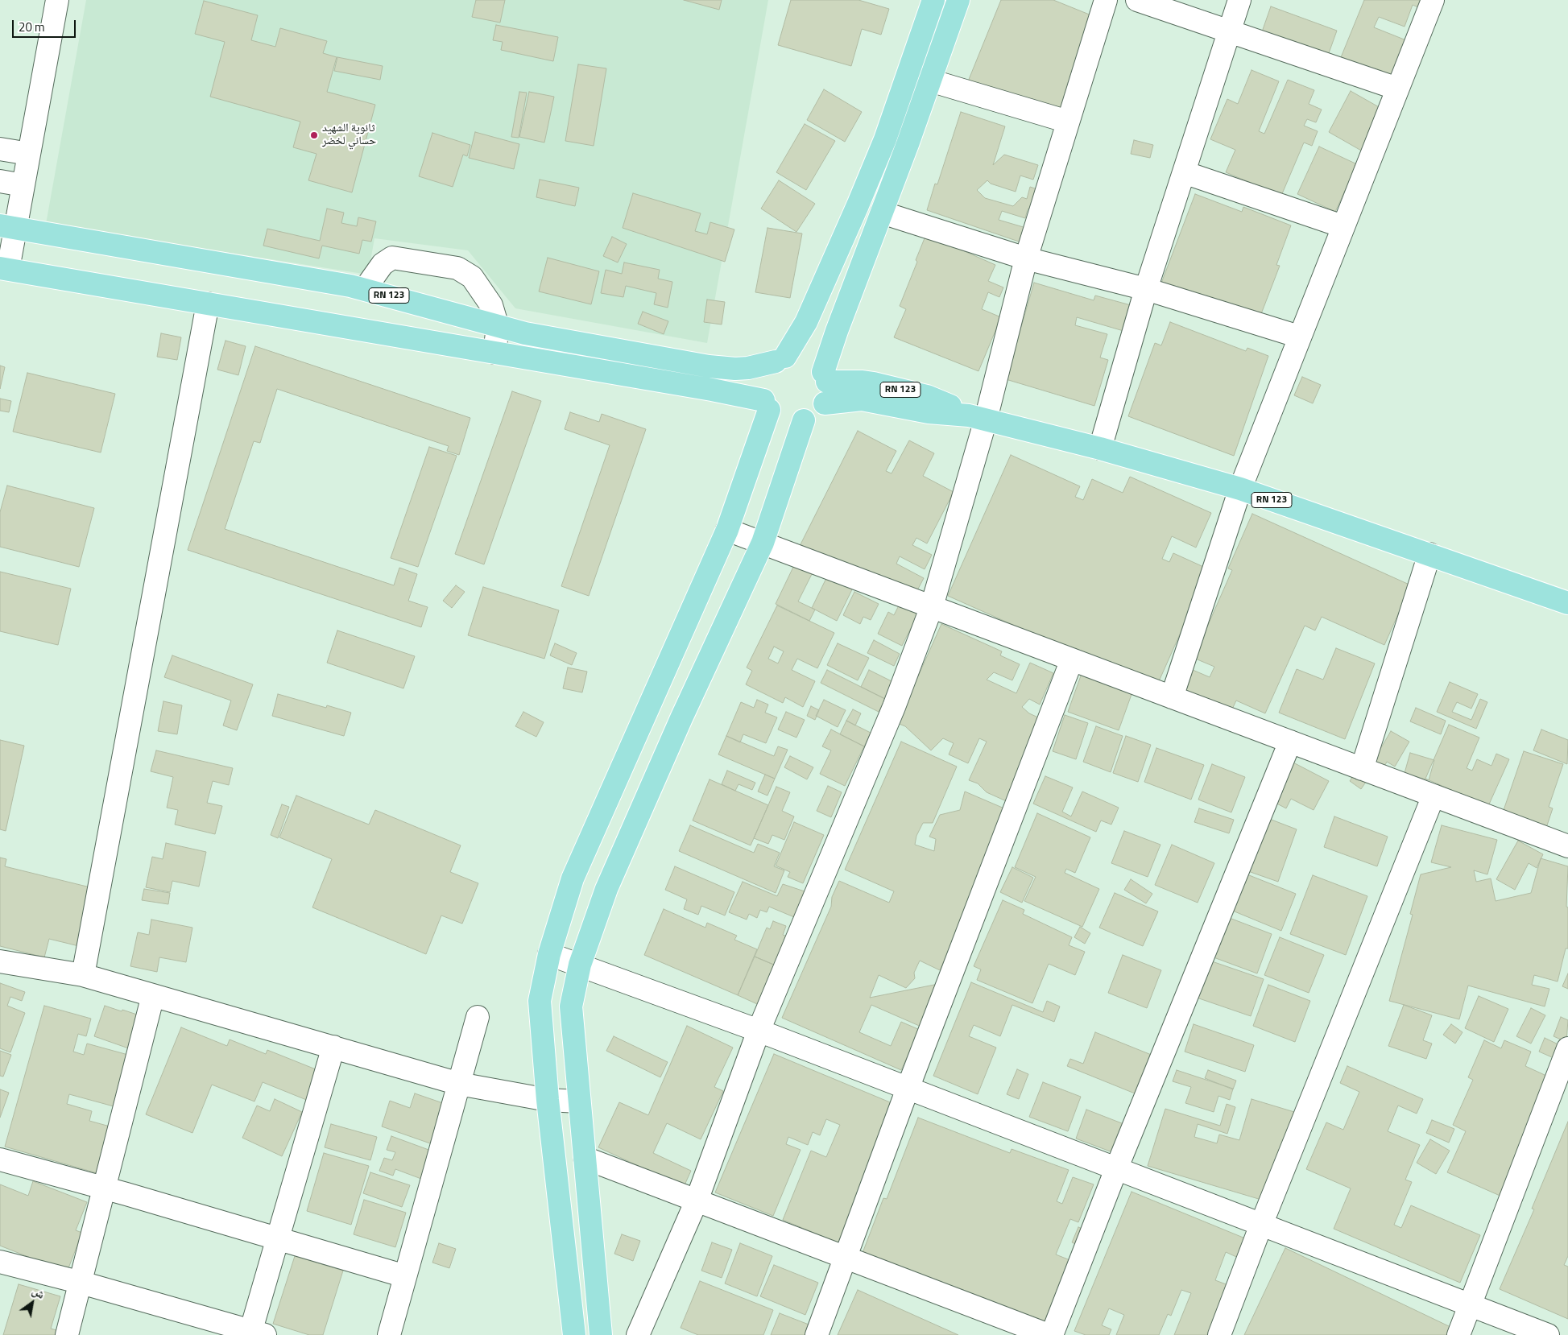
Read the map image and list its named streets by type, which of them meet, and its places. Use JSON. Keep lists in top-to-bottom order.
{
  "streets": {
    "main road": ["RN 123"]
  },
  "places": ["ثانوية الشهيد حساني لخضر"],
  "scale_bar": "20 m",
  "north": "top right"
}
